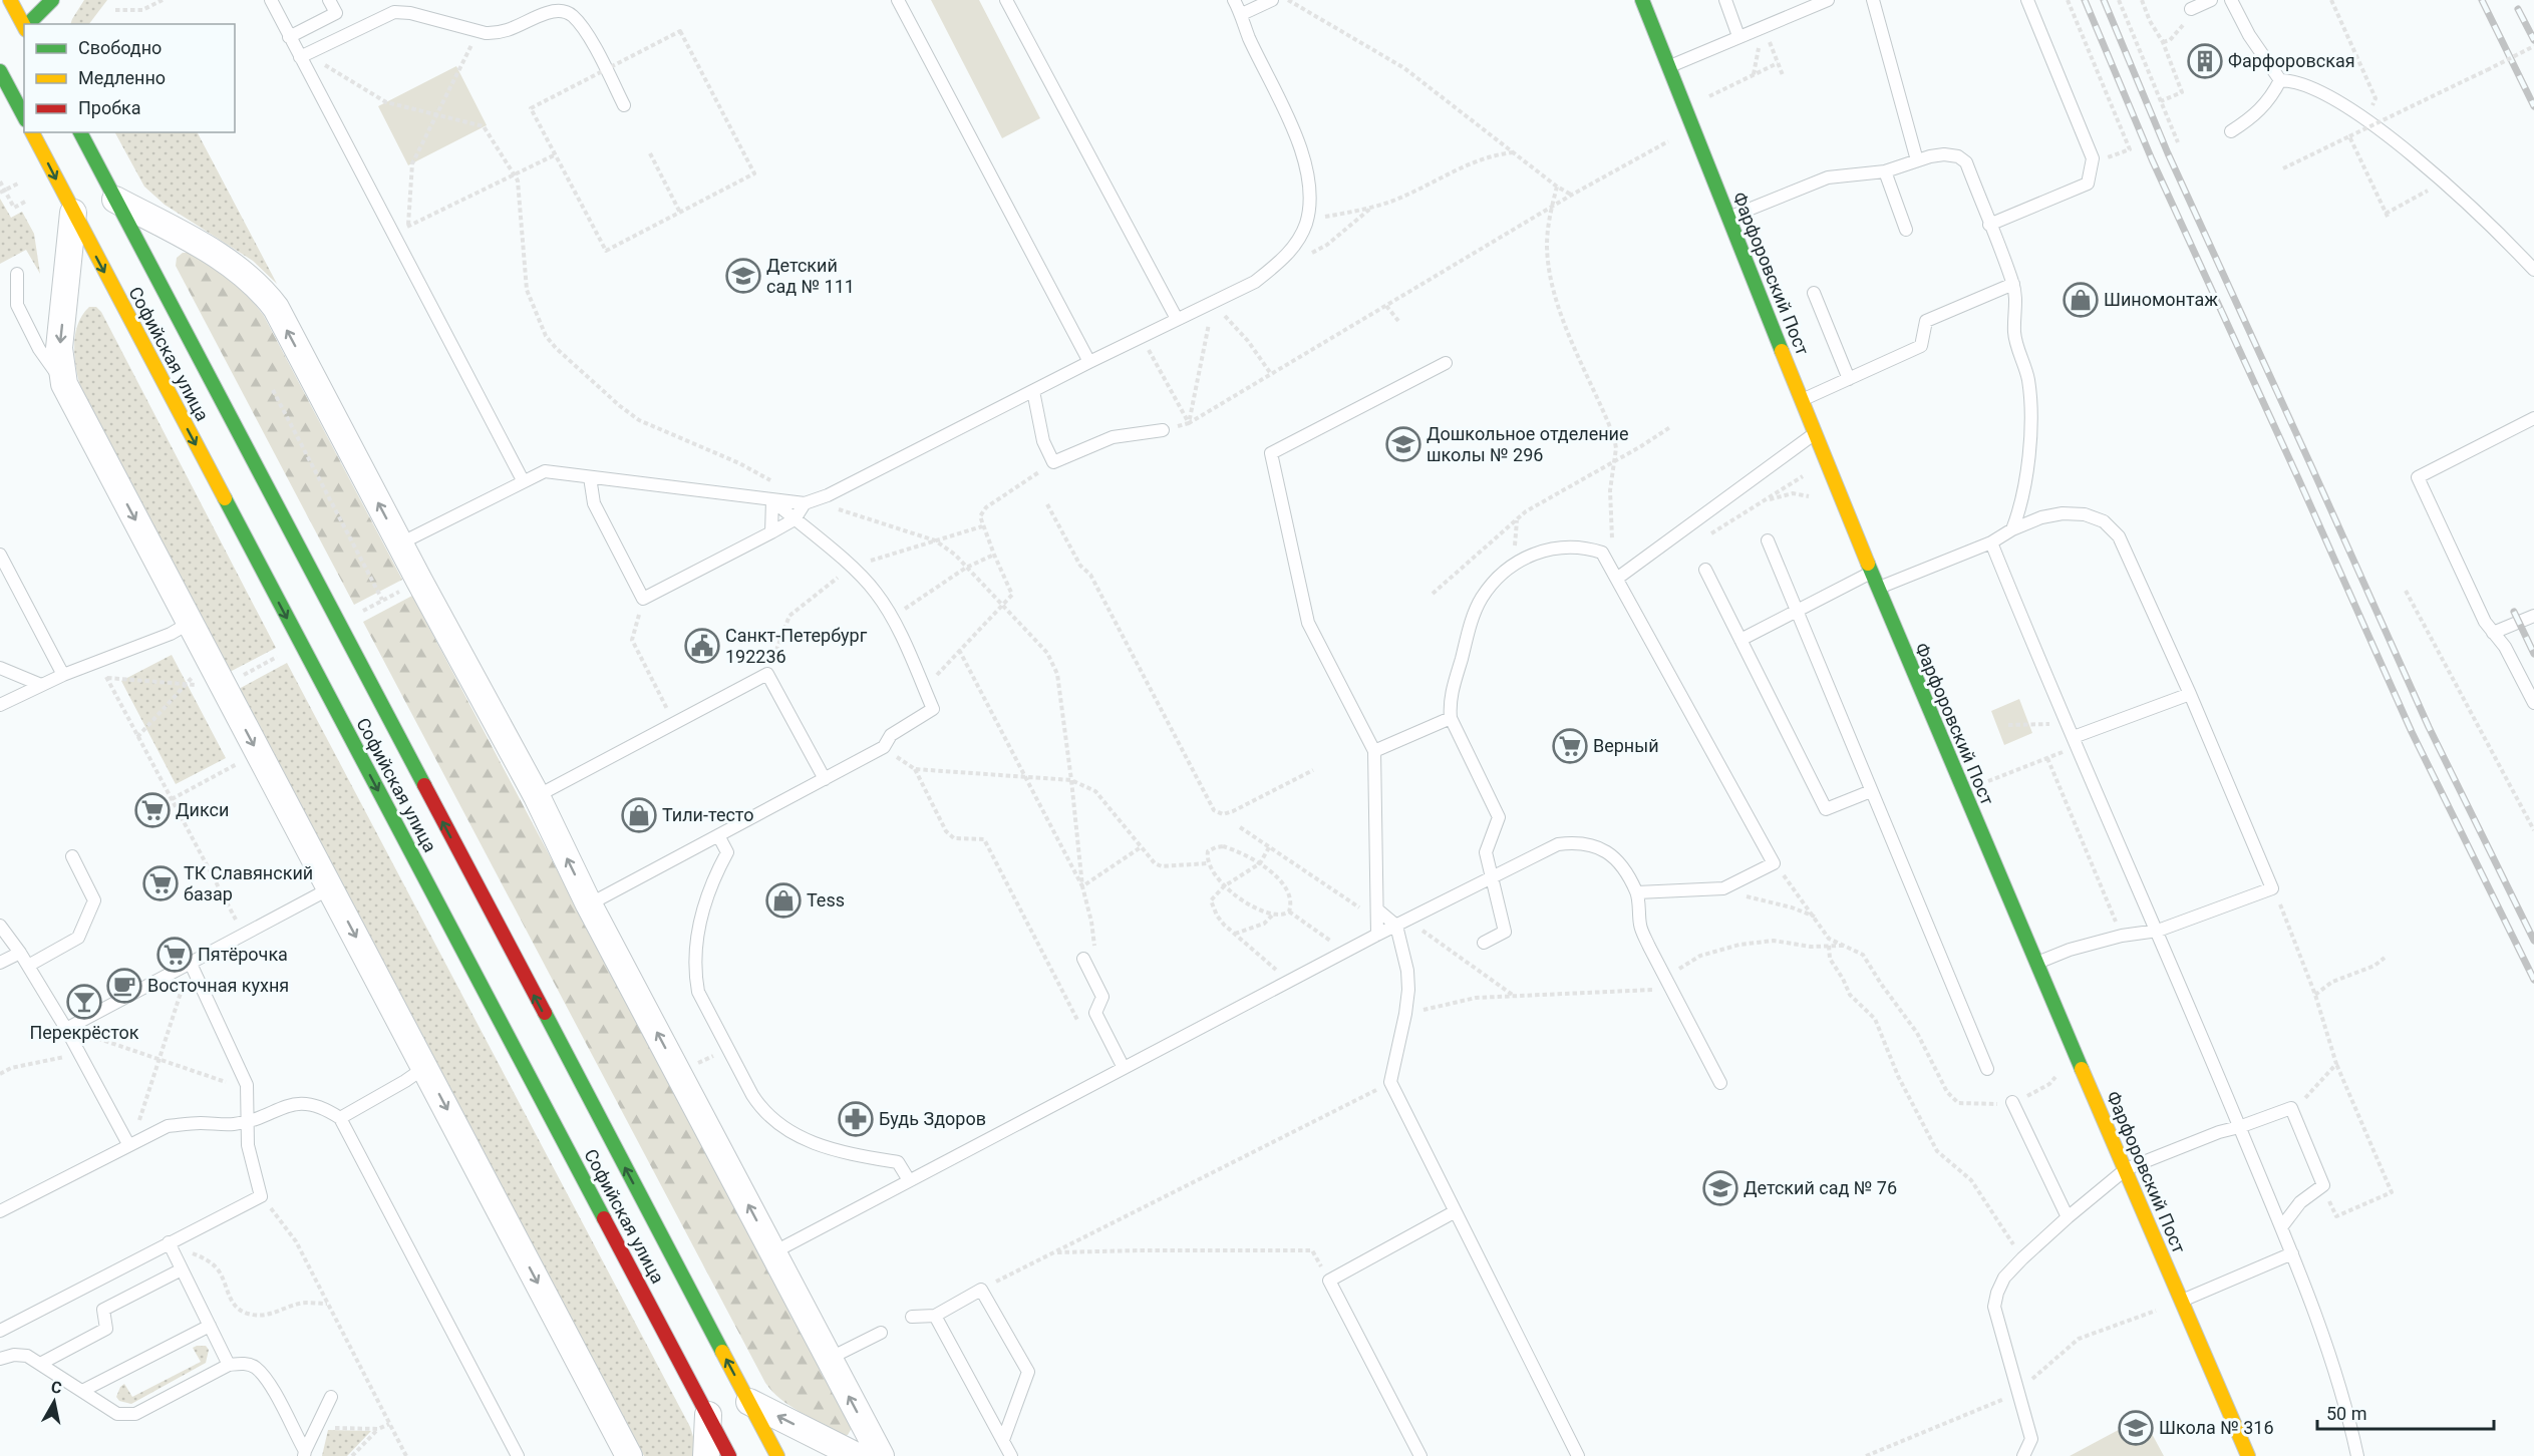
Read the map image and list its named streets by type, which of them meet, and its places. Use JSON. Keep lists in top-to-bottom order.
{
  "streets": {
    "main road": ["Фарфоровский Пост", "Софийская улица"]
  },
  "places": {
    "building": ["Фарфоровская"],
    "school or university": [
      "Детский сад № 111",
      "Дошкольное отделение школы № 296",
      "Детский сад № 76",
      "Школа № 316"
    ],
    "shop": ["Шиномонтаж", "Тили-тесто", "Tess"],
    "public building": ["Санкт-Петербург 192236"],
    "supermarket": [
      "Верный",
      "Дикси",
      "ТК Славянский базар",
      "Пятёрочка"
    ],
    "cafe": ["Восточная кухня"],
    "bar": ["Перекрёсток"],
    "pharmacy": ["Будь Здоров"]
  },
  "legend": ["Свободно", "Медленно", "Пробка"],
  "scale_bar": "50 m",
  "north": "top"
}
